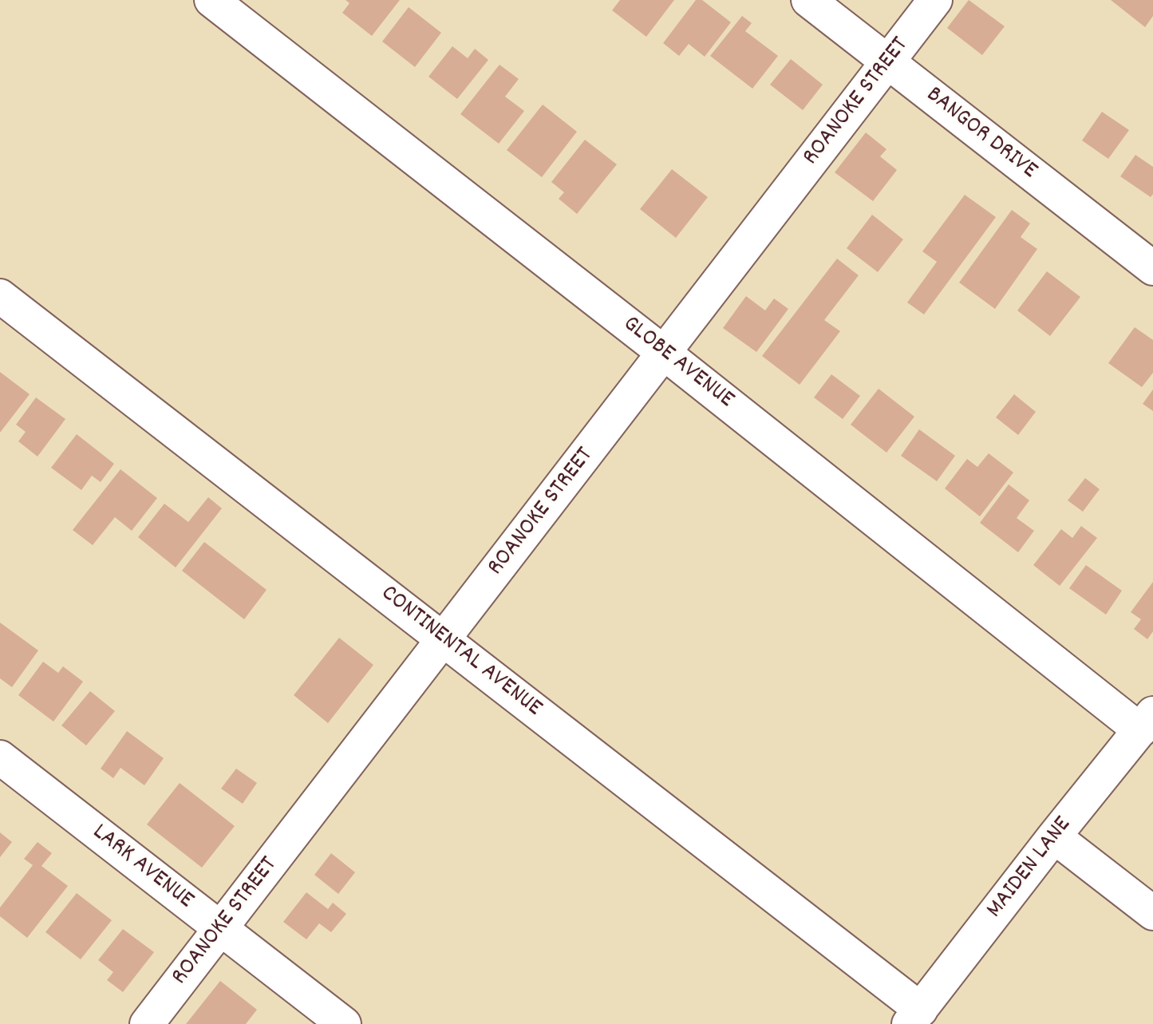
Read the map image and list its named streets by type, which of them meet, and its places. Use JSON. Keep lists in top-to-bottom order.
{
  "streets": {
    "street": [
      "ROANOKE STREET",
      "BANGOR DRIVE",
      "GLOBE AVENUE",
      "CONTINENTAL AVENUE",
      "LARK AVENUE",
      "MAIDEN LANE"
    ]
  },
  "crossings": [
    ["ROANOKE STREET", "BANGOR DRIVE"],
    ["ROANOKE STREET", "GLOBE AVENUE"],
    ["ROANOKE STREET", "CONTINENTAL AVENUE"],
    ["ROANOKE STREET", "LARK AVENUE"],
    ["GLOBE AVENUE", "MAIDEN LANE"],
    ["CONTINENTAL AVENUE", "MAIDEN LANE"]
  ]
}
